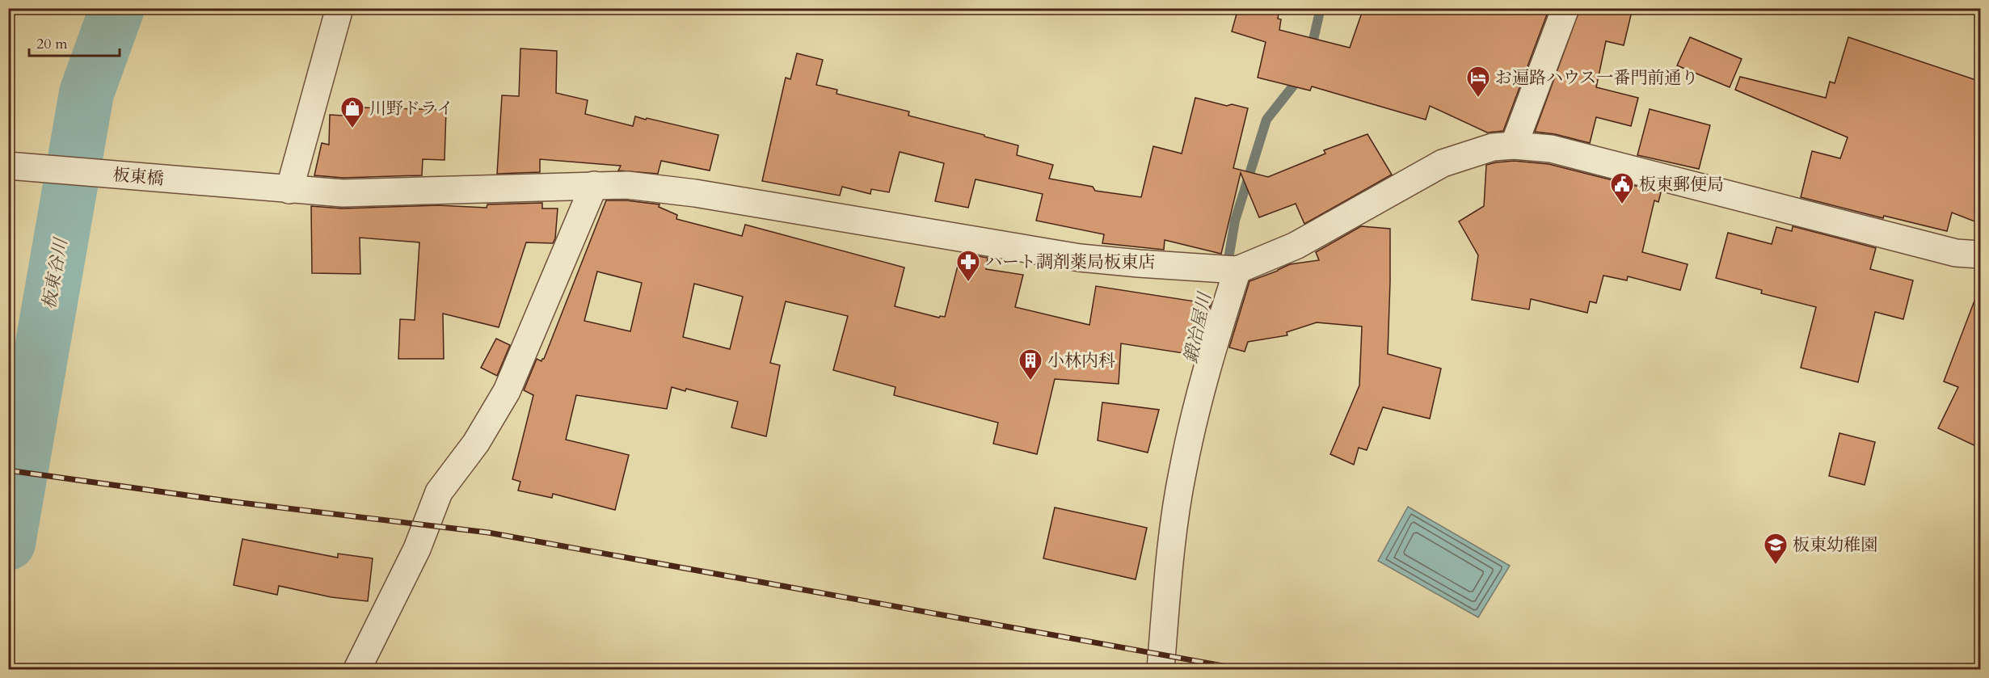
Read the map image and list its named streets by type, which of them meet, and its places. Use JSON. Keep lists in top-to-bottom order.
{
  "streets": {
    "street": ["板東橋"]
  },
  "water": ["板東谷川", "鍛冶屋川"],
  "places": {
    "hotel": ["お遍路ハウス一番門前通り"],
    "shop": ["川野ドライ"],
    "public building": ["板東郵便局"],
    "pharmacy": ["ハート調剤薬局板東店"],
    "building": ["小林内科"],
    "school or university": ["板東幼稚園"]
  },
  "scale_bar": "20 m"
}
